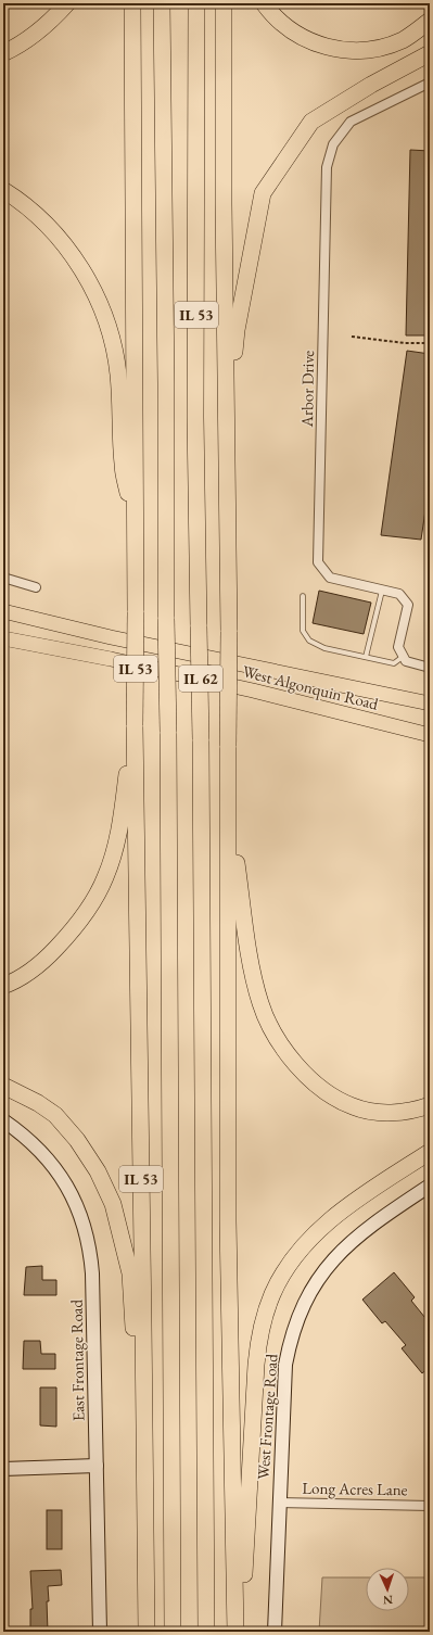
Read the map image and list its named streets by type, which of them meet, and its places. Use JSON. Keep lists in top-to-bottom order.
{
  "streets": {
    "highway": ["IL 53"],
    "main road": ["IL 62", "West Algonquin Road"],
    "street": [
      "Arbor Drive",
      "East Frontage Road",
      "West Frontage Road",
      "Long Acres Lane"
    ]
  },
  "crossings": [
    ["West Frontage Road", "Long Acres Lane"]
  ],
  "north": "bottom"
}
